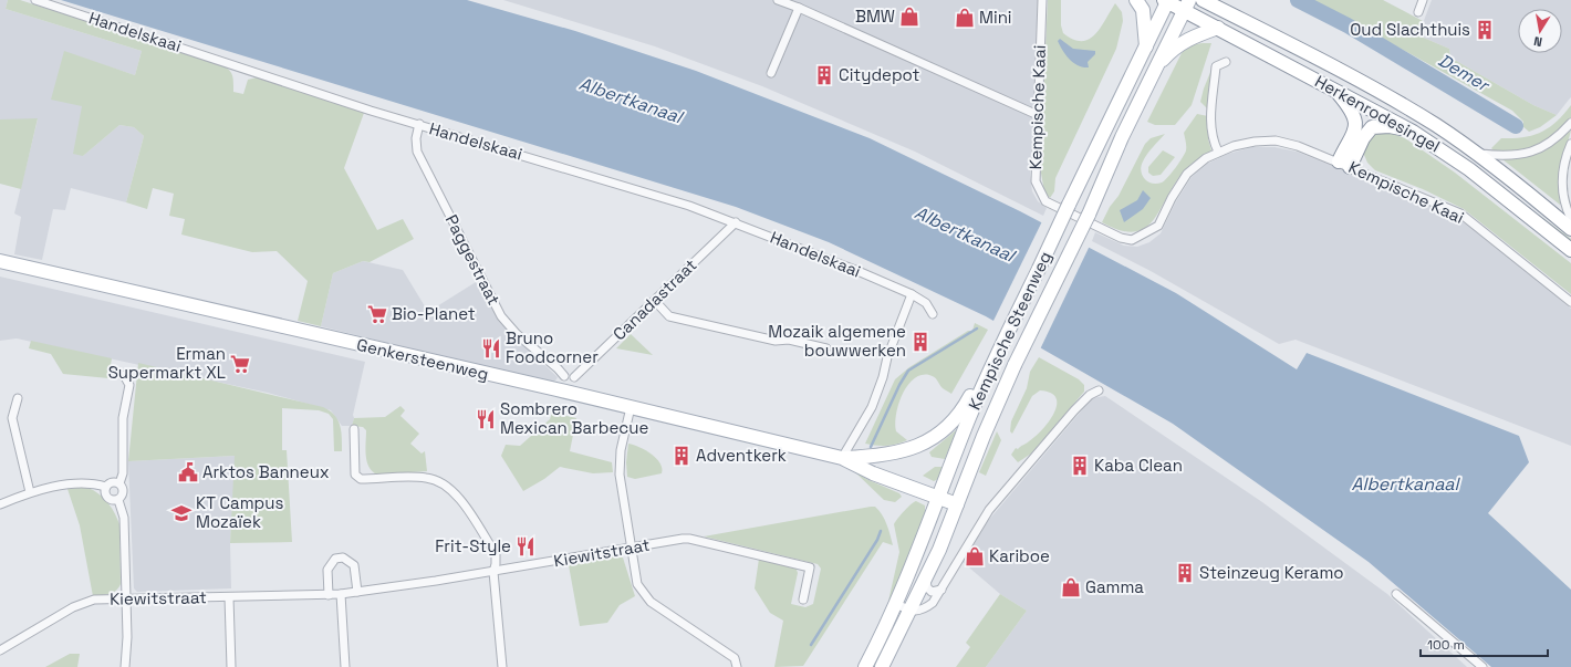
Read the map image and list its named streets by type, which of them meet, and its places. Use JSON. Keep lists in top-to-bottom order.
{
  "streets": {
    "main road": ["Herkenrodesingel", "Kempische Steenweg", "Genkersteenweg"],
    "street": [
      "Handelskaai",
      "Kempische Kaai",
      "Paggestraat",
      "Canadastraat",
      "Kiewitstraat"
    ]
  },
  "crossings": [
    ["Handelskaai", "Paggestraat"],
    ["Handelskaai", "Canadastraat"],
    ["Herkenrodesingel", "Kempische Steenweg"],
    ["Kempische Steenweg", "Genkersteenweg"]
  ],
  "water": ["Demer", "Albertkanaal"],
  "places": {
    "shop": [
      "BMW",
      "Mini",
      "Kariboe",
      "Gamma"
    ],
    "building": [
      "Oud Slachthuis",
      "Citydepot",
      "Mozaik algemene bouwwerken",
      "Adventkerk",
      "Kaba Clean",
      "Steinzeug Keramo"
    ],
    "supermarket": ["Bio-Planet", "Erman Supermarkt XL"],
    "restaurant": ["Bruno Foodcorner", "Sombrero Mexican Barbecue", "Frit-Style"],
    "public building": ["Arktos Banneux"],
    "school or university": ["KT Campus Mozaïek"]
  },
  "scale_bar": "100 m",
  "north": "bottom"
}
